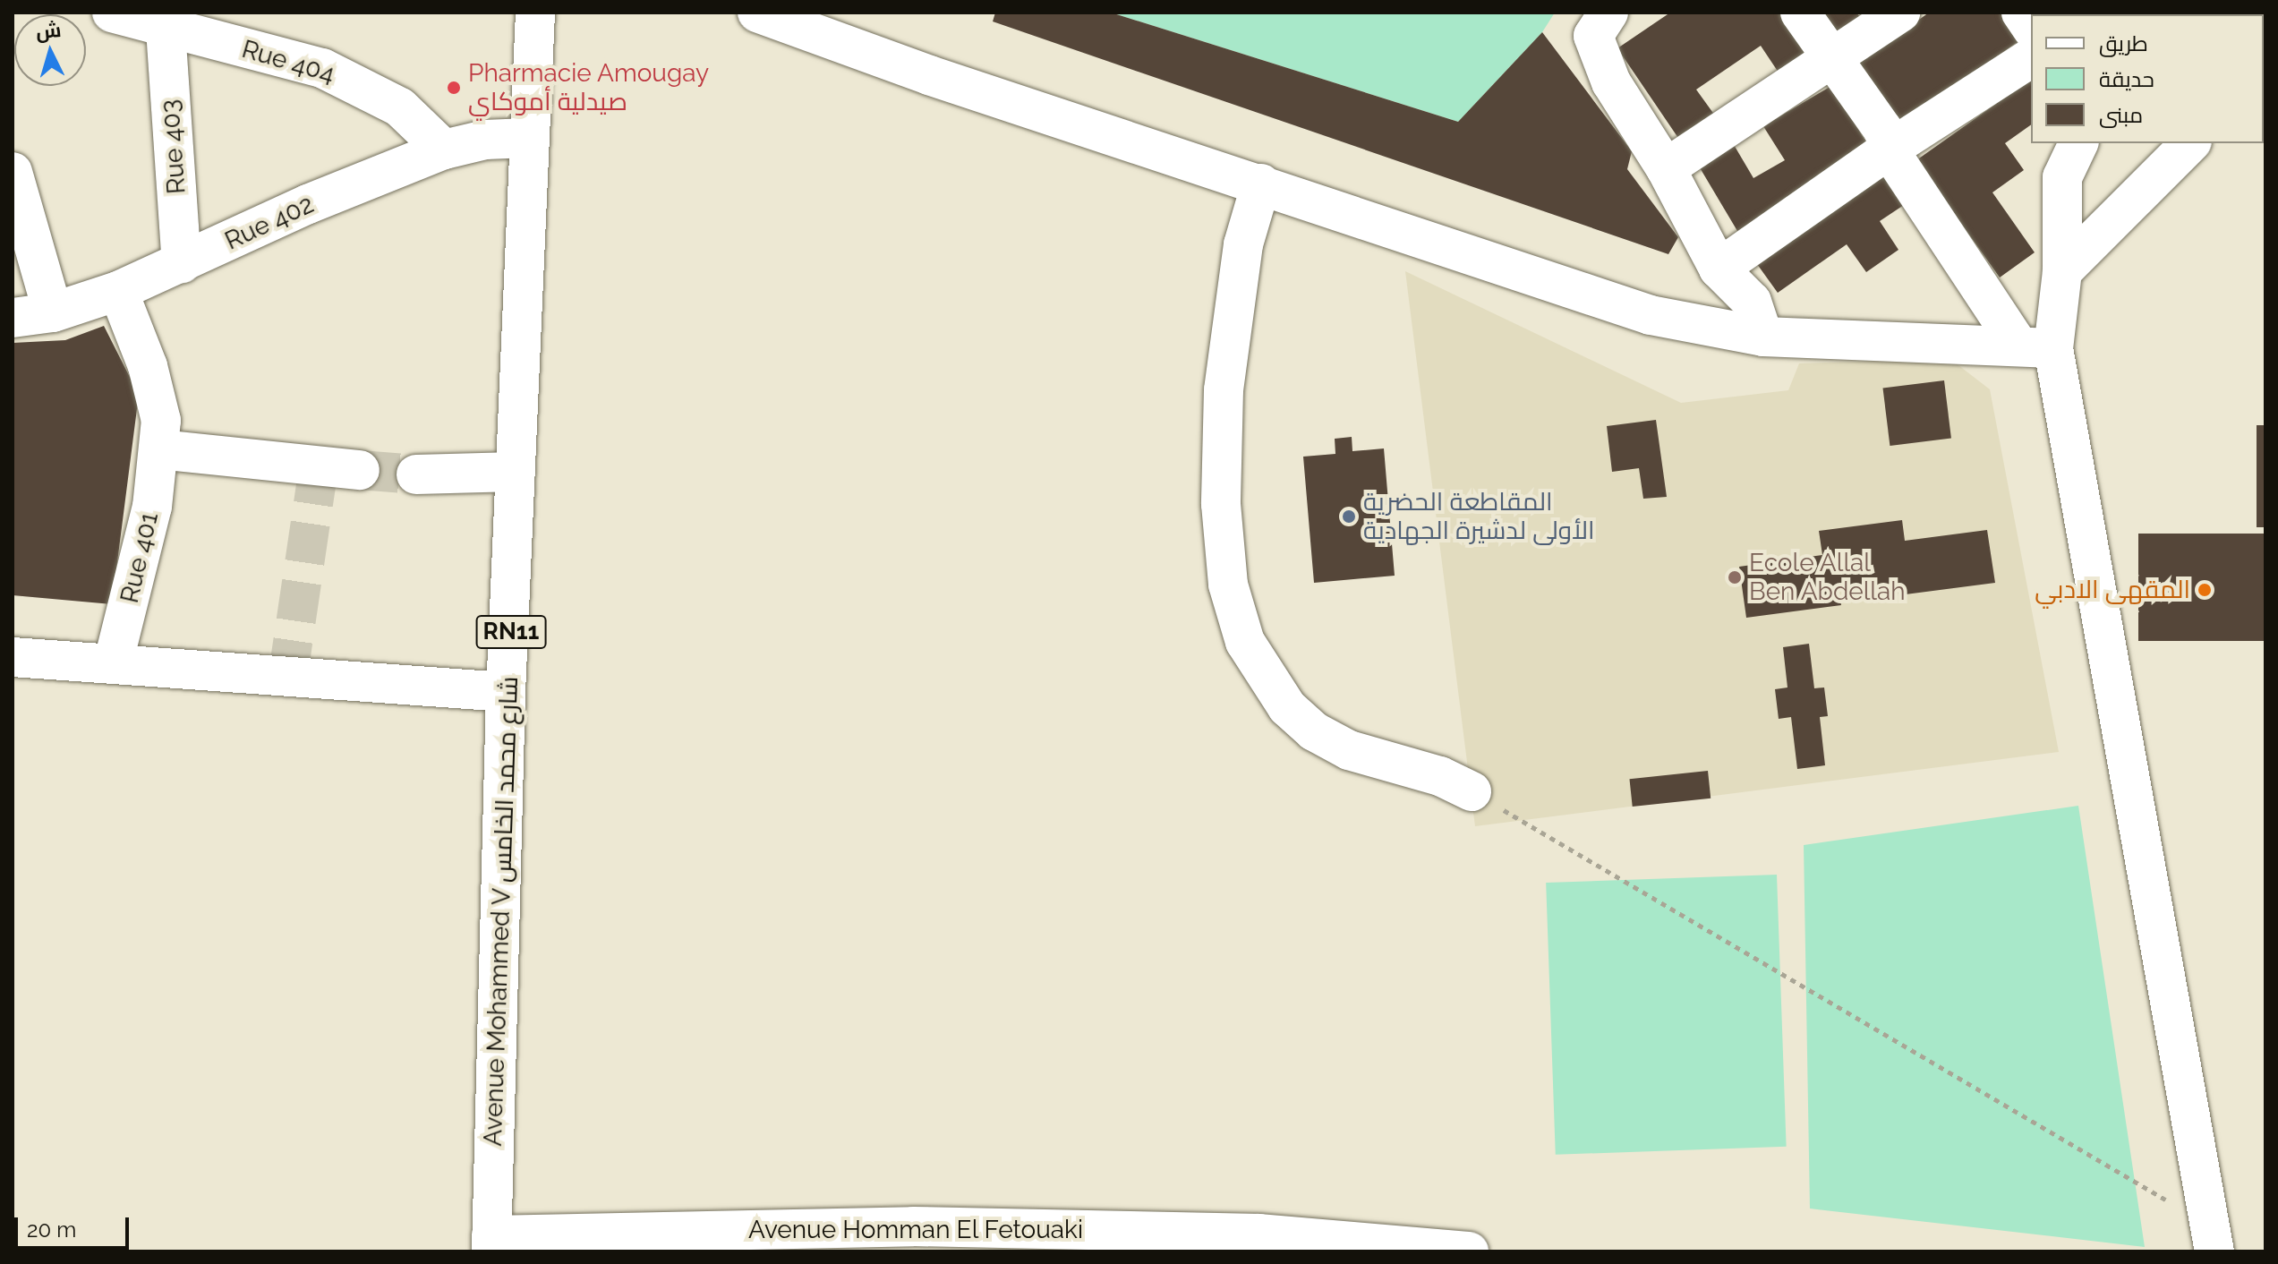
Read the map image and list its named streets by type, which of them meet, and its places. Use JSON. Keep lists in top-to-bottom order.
{
  "streets": {
    "street": [
      "Rue 404",
      "Rue 403",
      "Rue 402",
      "Rue 401",
      "RN11",
      "Avenue Mohammed V شارع محمد الخامس",
      "Avenue Homman El Fetouaki"
    ]
  },
  "crossings": [
    ["Rue 404", "Rue 403"],
    ["Rue 404", "Rue 402"],
    ["Rue 403", "Rue 402"],
    ["Rue 402", "Rue 401"],
    ["Rue 402", "Avenue Mohammed V شارع محمد الخامس"],
    ["Avenue Mohammed V شارع محمد الخامس", "Avenue Homman El Fetouaki"]
  ],
  "places": [
    "Pharmacie Amougay صيدلية أموكاي",
    "المقاطعة الحضرية الأولى لدشيرة الجهادية",
    "Ecole Allal Ben Abdellah",
    "المقهى الادبي"
  ],
  "legend": ["طريق", "حديقة", "مبنى"],
  "scale_bar": "20 m",
  "north": "top"
}
